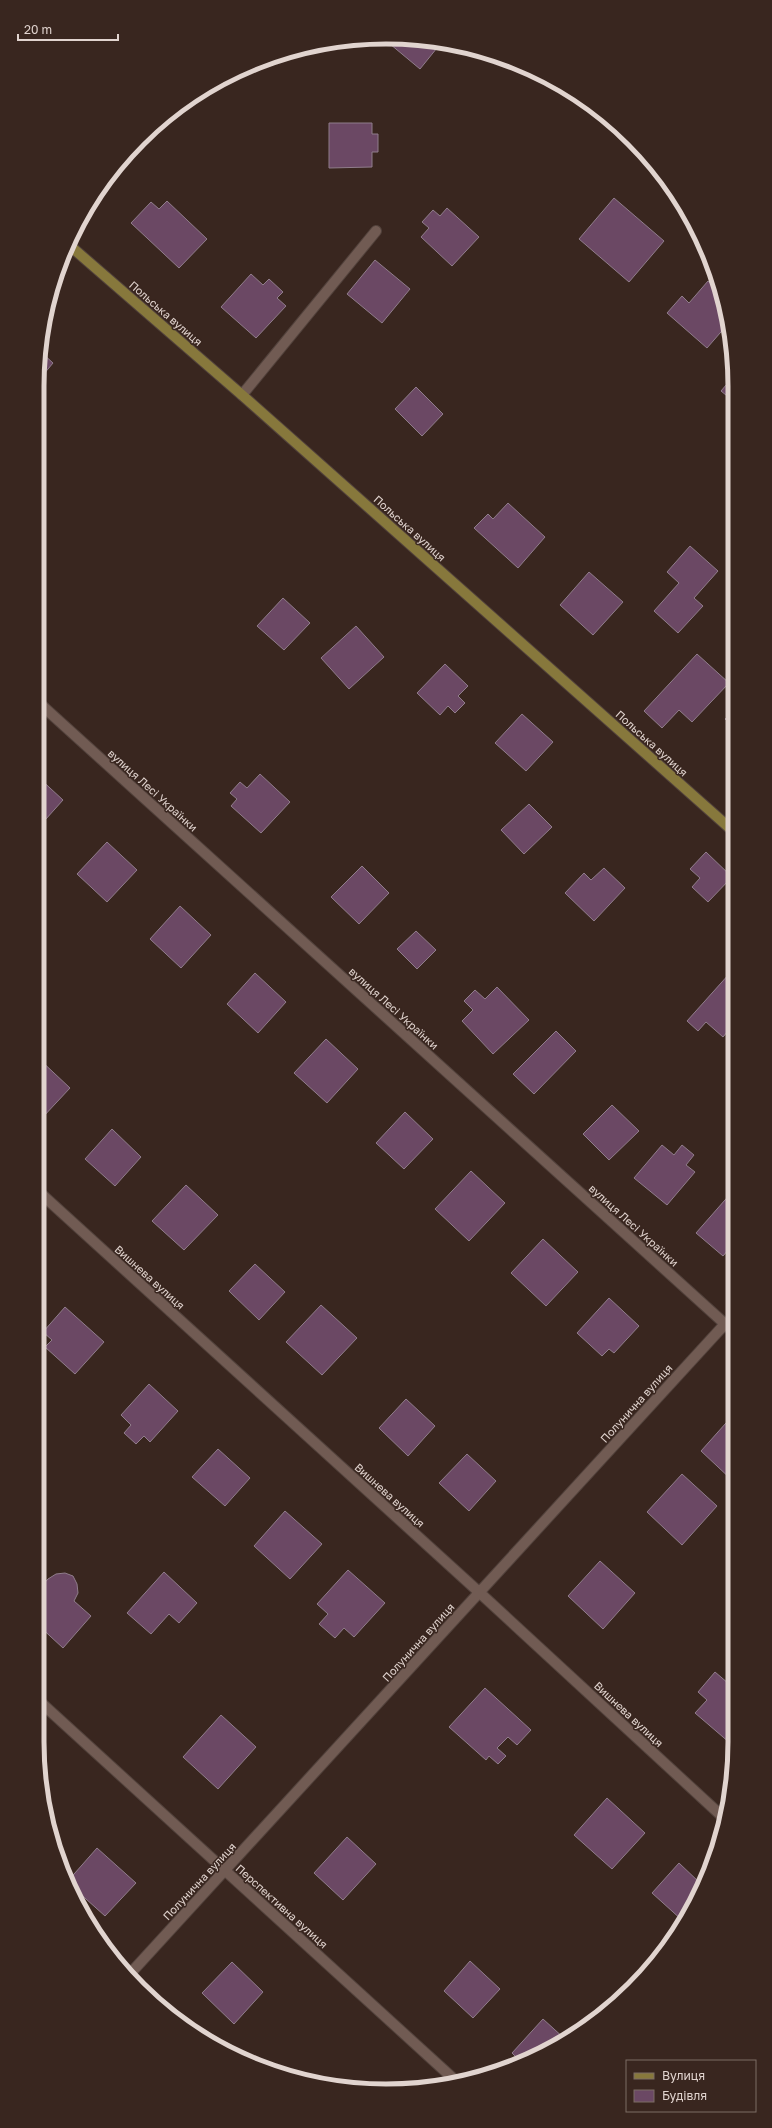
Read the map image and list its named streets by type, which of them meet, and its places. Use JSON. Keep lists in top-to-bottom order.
{
  "streets": {
    "street": [
      "Польська вулиця",
      "вулиця Лесі Українки",
      "Вишнева вулиця",
      "Полунична вулиця",
      "Перспективна вулиця"
    ]
  },
  "crossings": [
    ["вулиця Лесі Українки", "Полунична вулиця"],
    ["Вишнева вулиця", "Полунична вулиця"],
    ["Полунична вулиця", "Перспективна вулиця"]
  ],
  "legend": ["Вулиця", "Будівля"],
  "scale_bar": "20 m"
}
